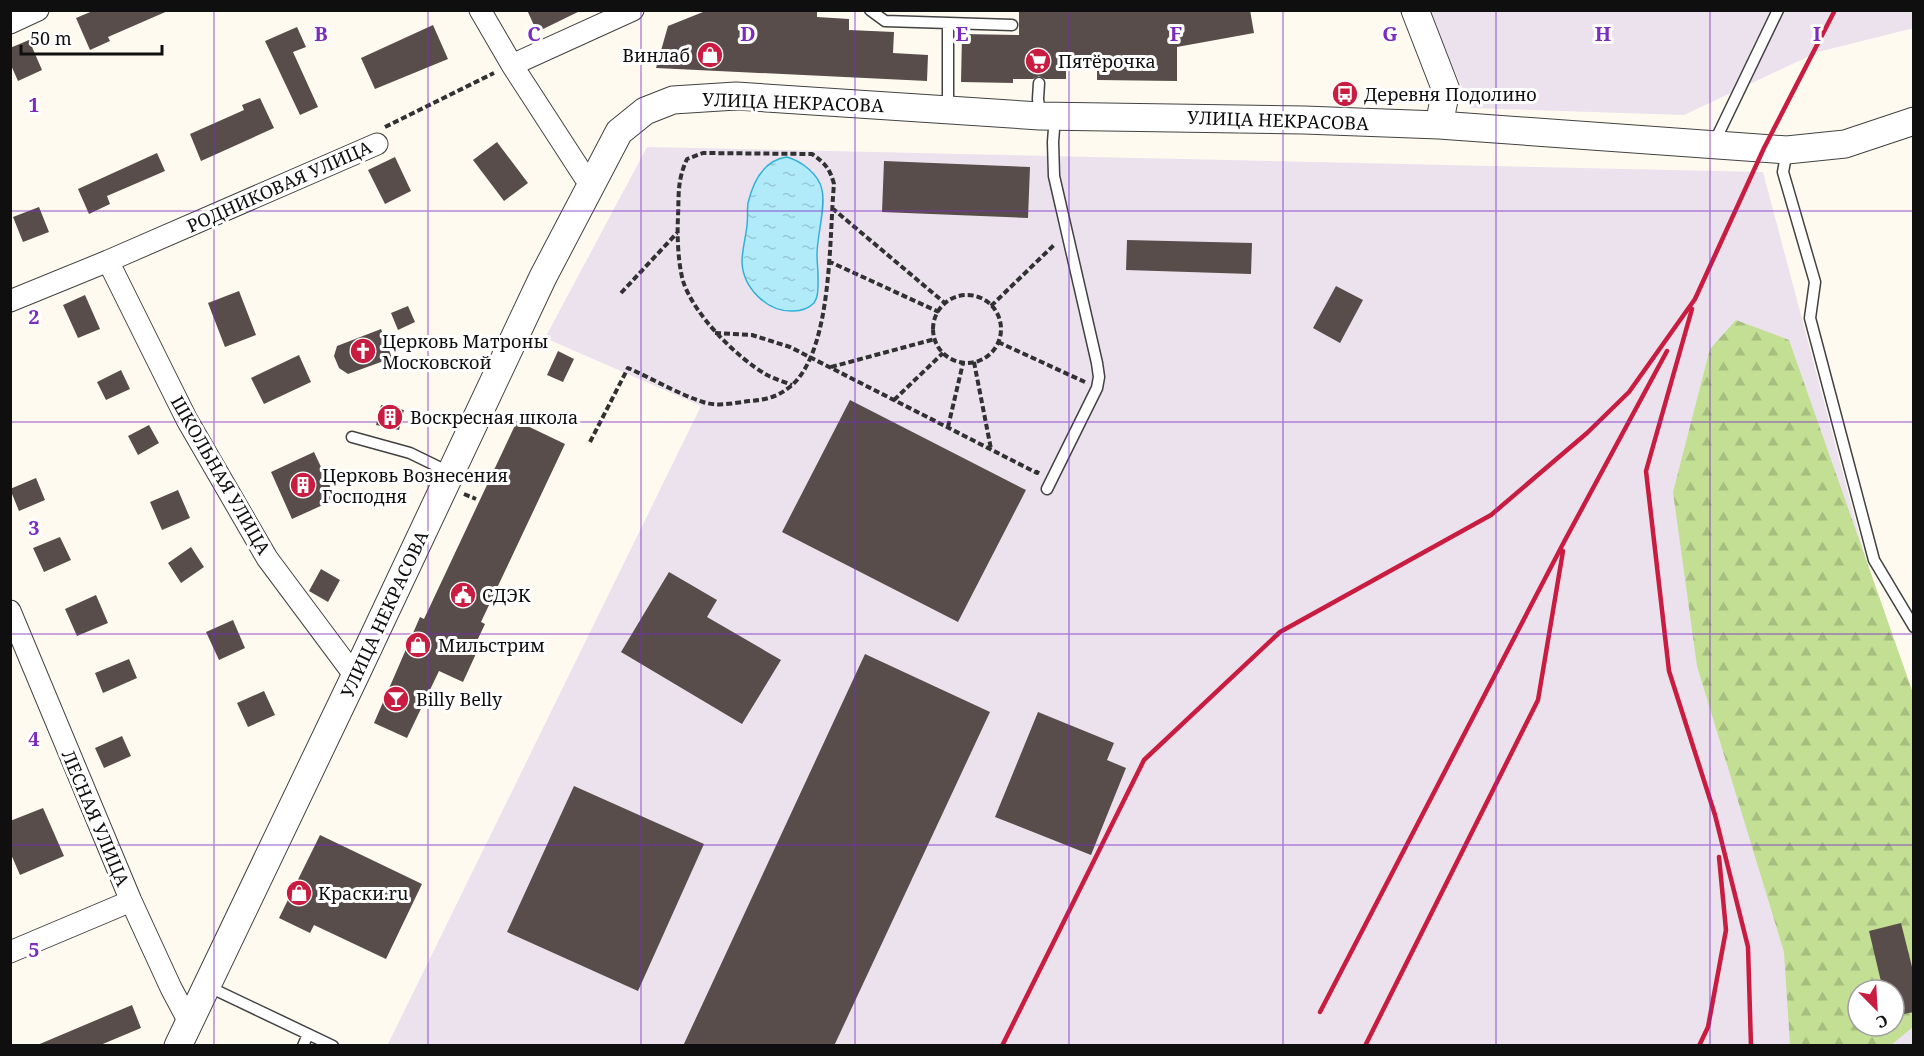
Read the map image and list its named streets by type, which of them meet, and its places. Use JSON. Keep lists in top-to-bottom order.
{
  "streets": {
    "street": [
      "УЛИЦА НЕКРАСОВА",
      "РОДНИКОВАЯ УЛИЦА",
      "ШКОЛЬНАЯ УЛИЦА",
      "ЛЕСНАЯ УЛИЦА"
    ]
  },
  "crossings": [
    ["УЛИЦА НЕКРАСОВА", "ШКОЛЬНАЯ УЛИЦА"],
    ["УЛИЦА НЕКРАСОВА", "ЛЕСНАЯ УЛИЦА"],
    ["РОДНИКОВАЯ УЛИЦА", "ШКОЛЬНАЯ УЛИЦА"]
  ],
  "places": {
    "shop": ["Винлаб", "Мильстрим", "Краски.ru"],
    "supermarket": ["Пятёрочка"],
    "bus stop": ["Деревня Подолино"],
    "church": ["Церковь Матроны Московской"],
    "building": ["Воскресная школа", "Церковь Вознесения Господня"],
    "public building": ["СДЭК"],
    "bar": ["Billy Belly"]
  },
  "scale_bar": "50 m",
  "north": "bottom right",
  "grid": {
    "columns": [
      "B",
      "C",
      "D",
      "E",
      "F",
      "G",
      "H",
      "I"
    ],
    "rows": [
      "1",
      "2",
      "3",
      "4",
      "5"
    ]
  }
}
